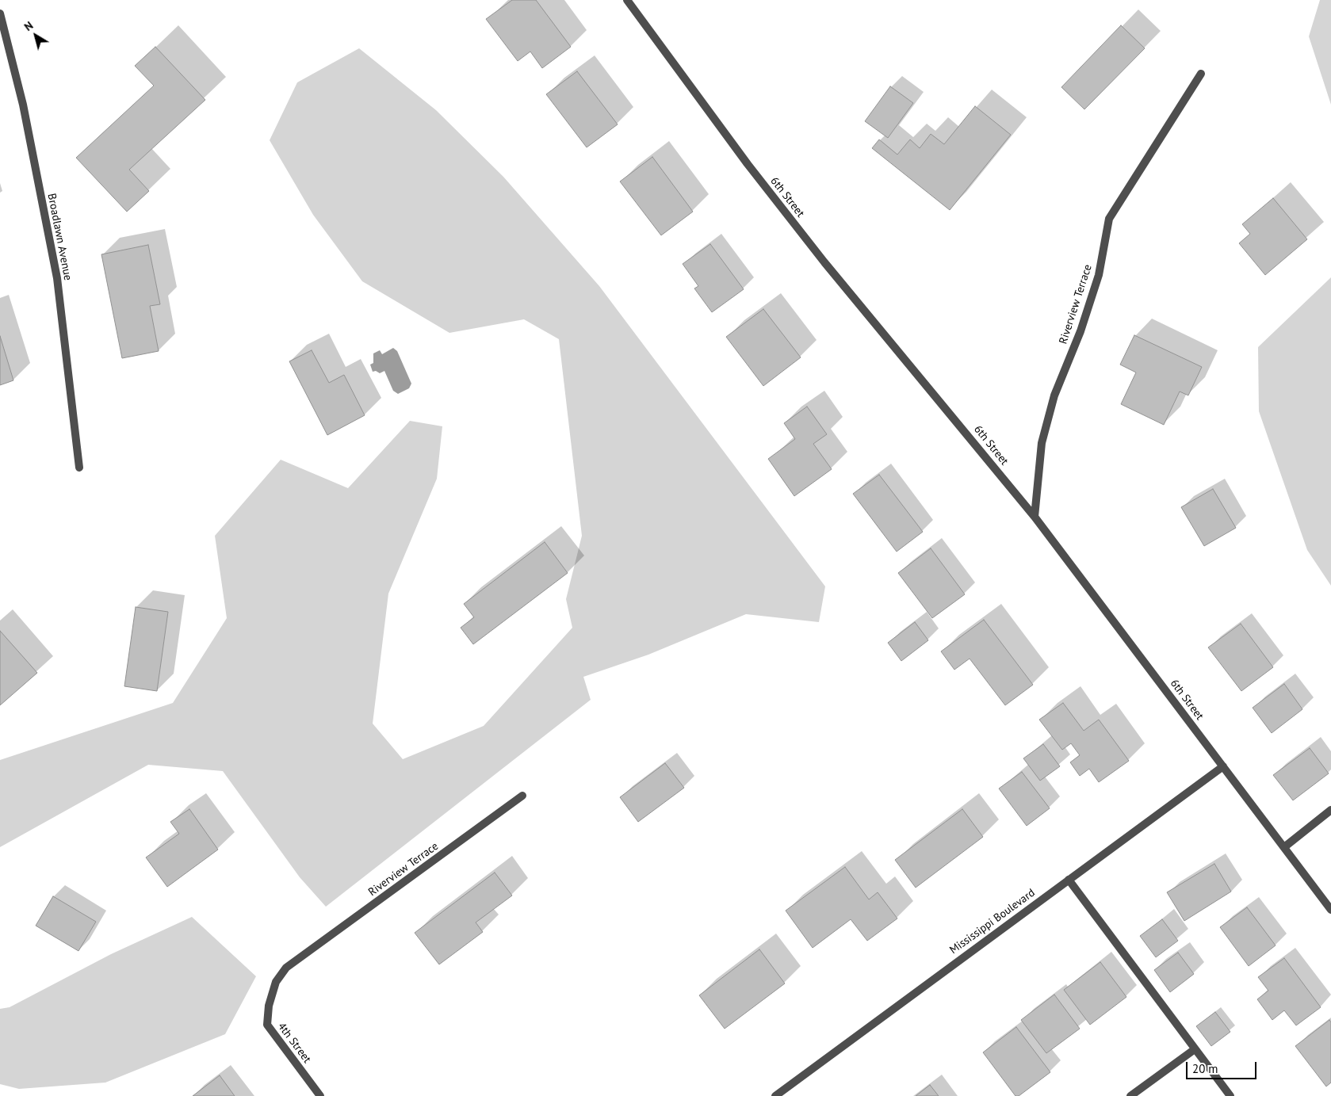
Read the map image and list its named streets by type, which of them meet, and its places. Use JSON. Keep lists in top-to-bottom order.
{
  "streets": {
    "street": [
      "6th Street",
      "Broadlawn Avenue",
      "Riverview Terrace",
      "Mississippi Boulevard",
      "4th Street"
    ]
  },
  "crossings": [
    ["6th Street", "Riverview Terrace"],
    ["6th Street", "Mississippi Boulevard"],
    ["Riverview Terrace", "4th Street"]
  ],
  "scale_bar": "20 m",
  "north": "top left"
}
